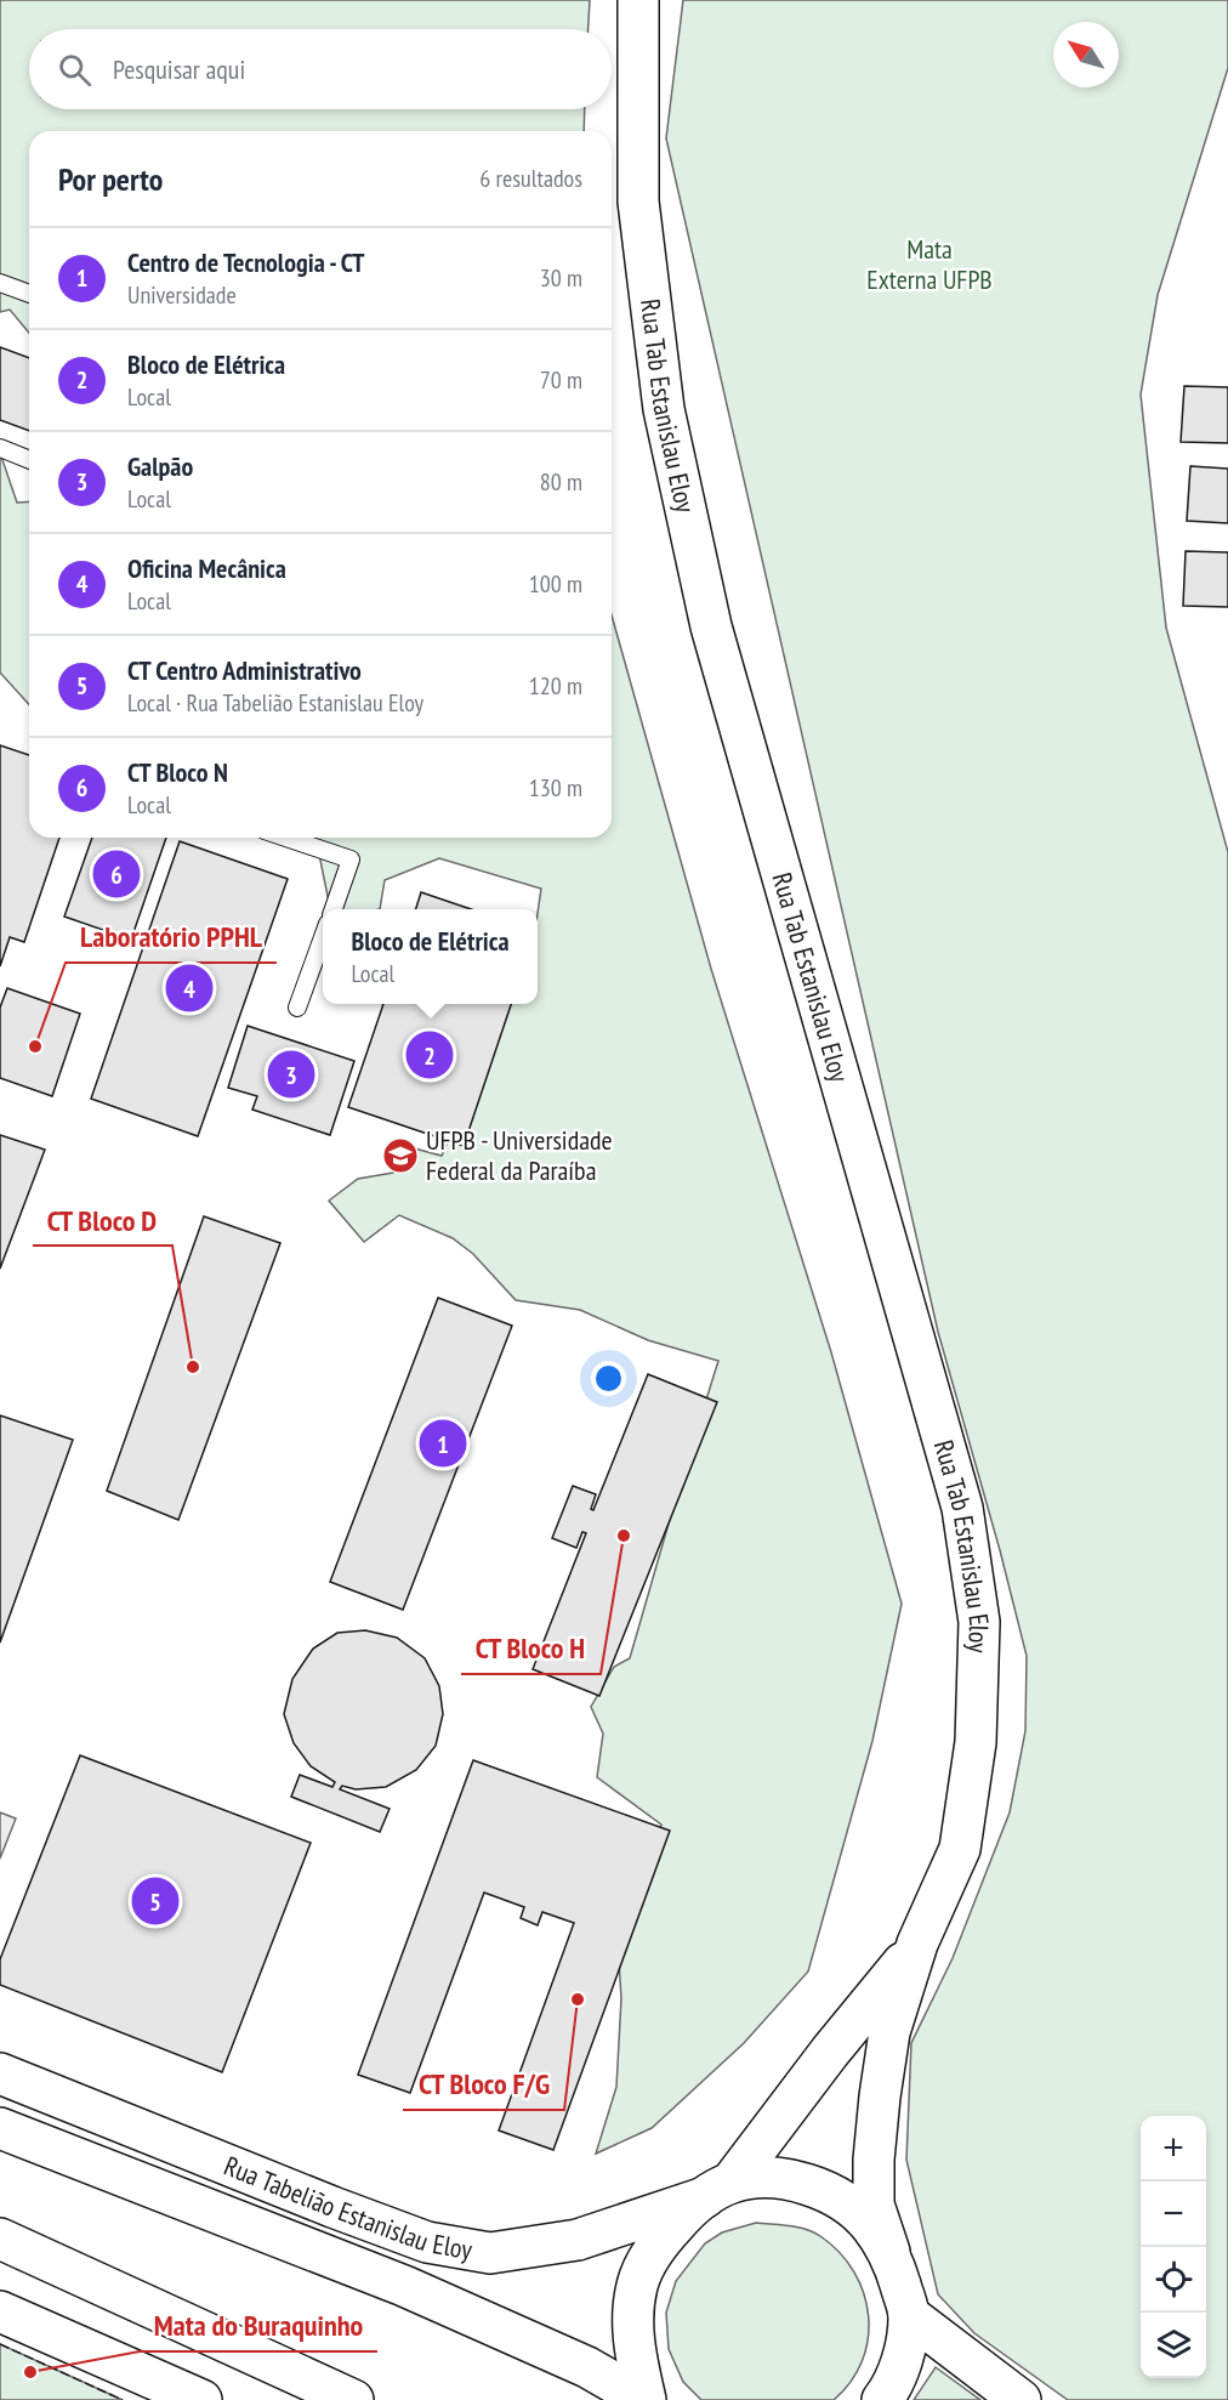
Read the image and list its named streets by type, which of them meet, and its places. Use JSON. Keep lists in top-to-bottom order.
{
  "streets": {
    "main road": ["Rua Tab Estanislau Eloy", "Rua Tabelião Estanislau Eloy"]
  },
  "crossings": [
    ["Rua Tab Estanislau Eloy", "Rua Tabelião Estanislau Eloy"]
  ],
  "parks": ["Mata Externa UFPB"],
  "places": {
    "other": [
      "Laboratório PPHL",
      "CT Bloco D",
      "CT Bloco H",
      "CT Bloco F/G",
      "Mata do Buraquinho"
    ],
    "school or university": ["UFPB - Universidade Federal da Paraíba"]
  },
  "north": "top left",
  "page": {
    "search": "Pesquisar aqui",
    "heading": ["Por perto", "6 resultados"],
    "list": [
      {
        "mark": "1",
        "name": "Centro de Tecnologia - CT",
        "note": "Universidade",
        "value": "30 m"
      },
      {
        "mark": "2",
        "name": "Bloco de Elétrica",
        "note": "Local",
        "value": "70 m"
      },
      {
        "mark": "3",
        "name": "Galpão",
        "note": "Local",
        "value": "80 m"
      },
      {
        "mark": "4",
        "name": "Oficina Mecânica",
        "note": "Local",
        "value": "100 m"
      },
      {
        "mark": "5",
        "name": "CT Centro Administrativo",
        "note": "Local · Rua Tabelião Estanislau Eloy",
        "value": "120 m"
      },
      {
        "mark": "6",
        "name": "CT Bloco N",
        "note": "Local",
        "value": "130 m"
      }
    ],
    "pins": [
      "6",
      "4",
      "2",
      "3",
      "1",
      "5"
    ],
    "popup": ["Bloco de Elétrica", "Local"],
    "map_buttons": ["+", "−"]
  }
}
